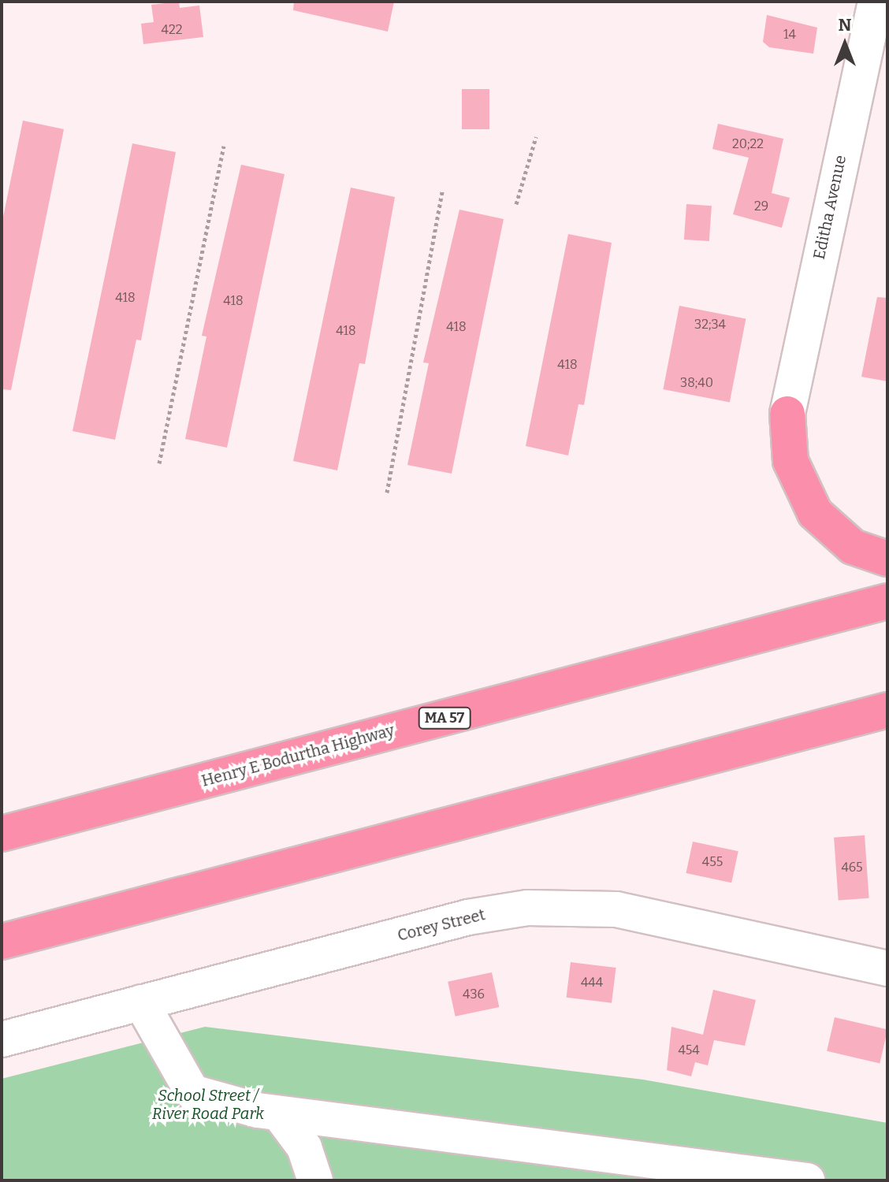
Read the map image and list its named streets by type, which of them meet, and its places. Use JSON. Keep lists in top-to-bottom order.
{
  "streets": {
    "highway": ["MA 57", "Henry E Bodurtha Highway"],
    "street": ["Editha Avenue", "Corey Street"]
  },
  "parks": ["School Street / River Road Park"],
  "house_numbers": [
    "422",
    "14",
    "20;22",
    "29",
    "418",
    "418",
    "32;34",
    "418",
    "418",
    "418",
    "38;40",
    "455",
    "465",
    "444",
    "436",
    "454"
  ],
  "north": "top"
}
